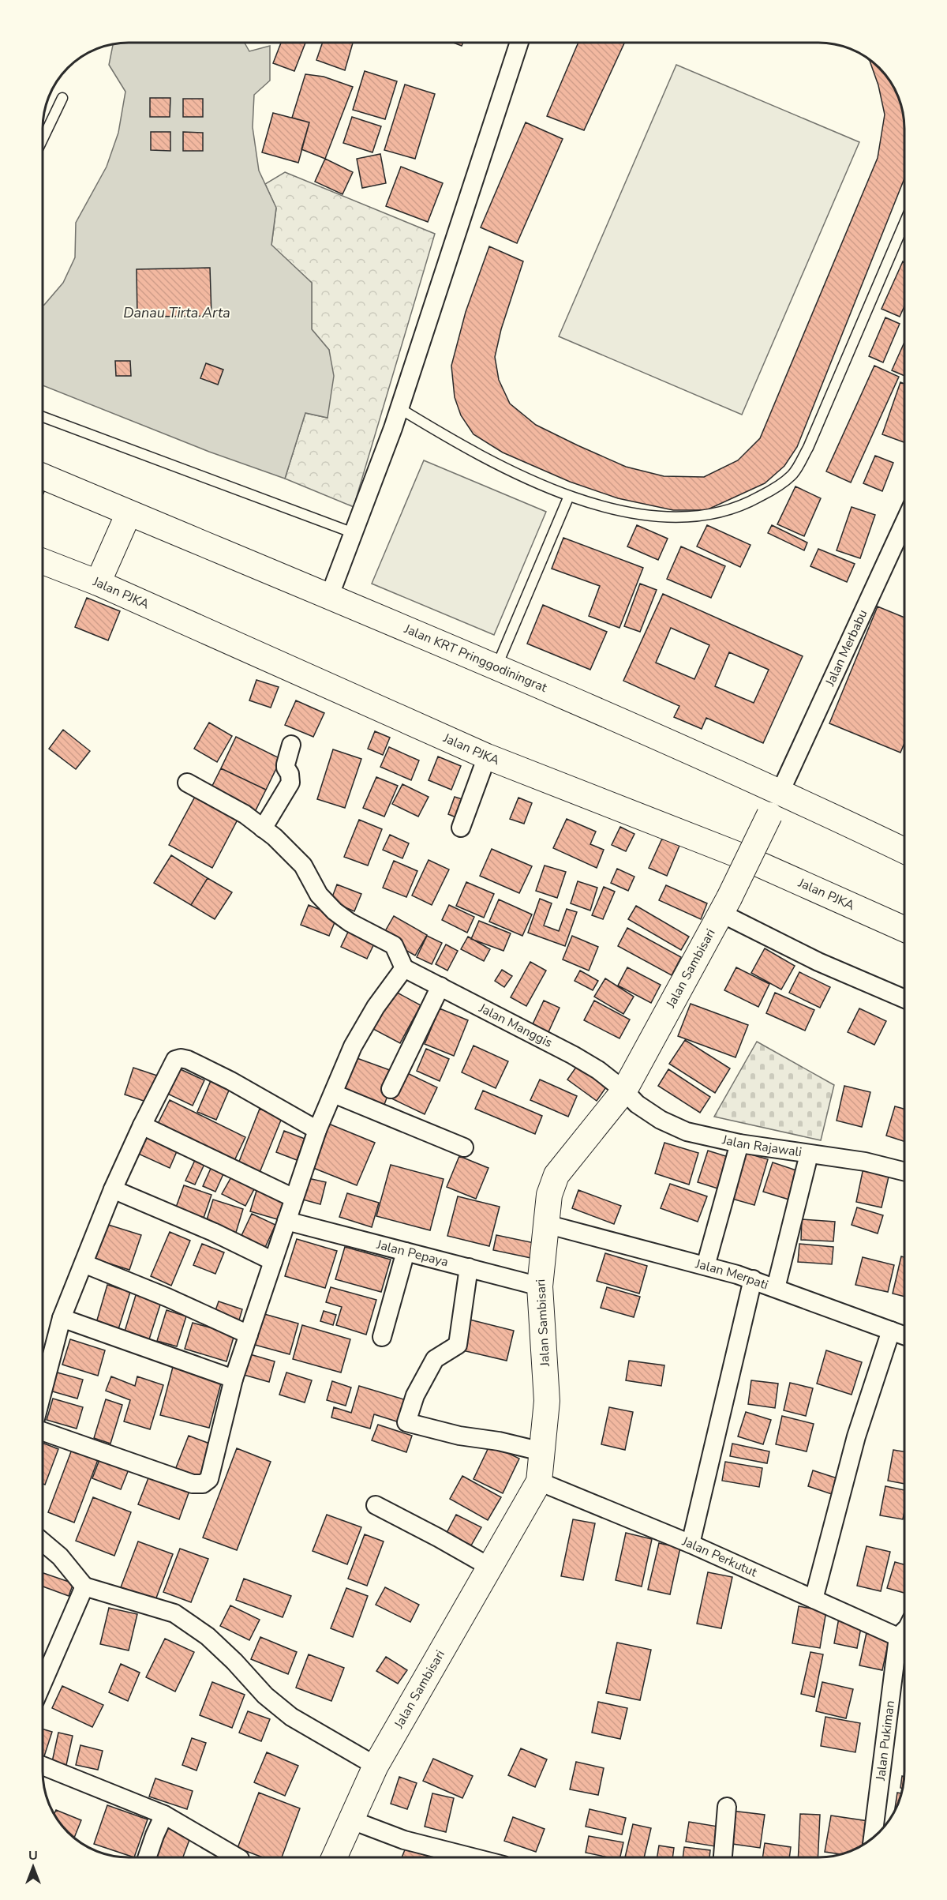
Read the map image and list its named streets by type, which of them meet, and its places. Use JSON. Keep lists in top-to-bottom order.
{
  "streets": {
    "main road": ["Jalan PJKA", "Jalan KRT Pringgodiningrat", "Jalan Sambisari"],
    "street": [
      "Jalan Merbabu",
      "Jalan Manggis",
      "Jalan Rajawali",
      "Jalan Pepaya",
      "Jalan Merpati",
      "Jalan Perkutut",
      "Jalan Pukiman"
    ]
  },
  "crossings": [
    ["Jalan Merbabu", "Jalan KRT Pringgodiningrat"],
    ["Jalan Merbabu", "Jalan Sambisari"],
    ["Jalan KRT Pringgodiningrat", "Jalan Sambisari"],
    ["Jalan Sambisari", "Jalan Manggis"],
    ["Jalan Sambisari", "Jalan Rajawali"],
    ["Jalan Sambisari", "Jalan Pepaya"],
    ["Jalan Sambisari", "Jalan Merpati"],
    ["Jalan Sambisari", "Jalan Perkutut"],
    ["Jalan Manggis", "Jalan Rajawali"]
  ],
  "water": ["Danau Tirta Arta"],
  "north": "top"
}
